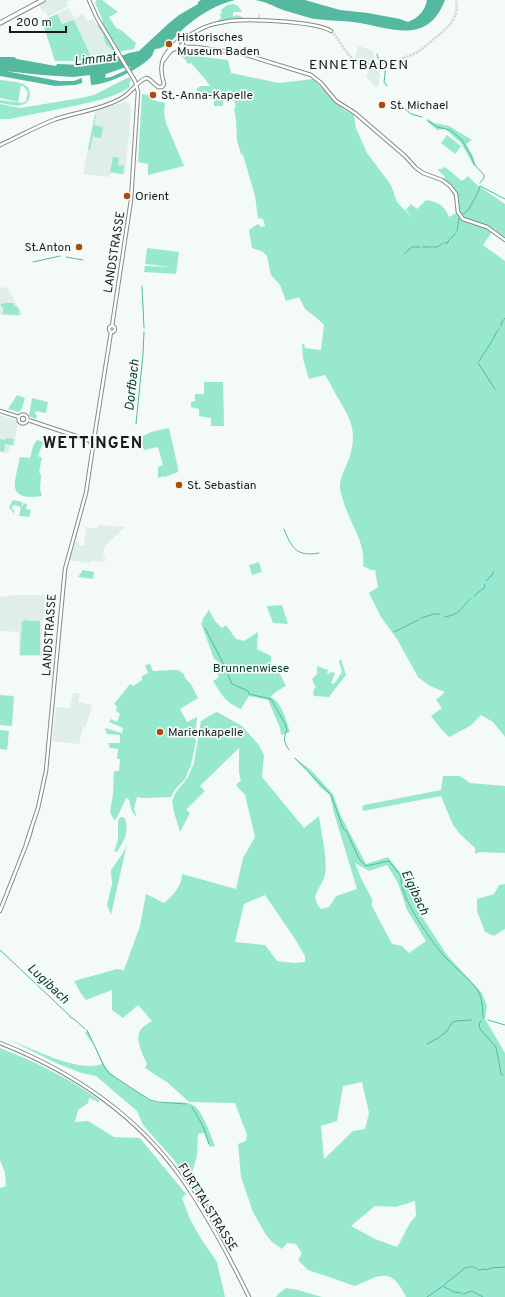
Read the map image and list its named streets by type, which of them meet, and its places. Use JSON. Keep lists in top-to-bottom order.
{
  "streets": {
    "main road": ["LANDSTRASSE", "FURTTALSTRASSE"]
  },
  "districts": ["ENNETBADEN", "WETTINGEN"],
  "water": [
    "Limmat",
    "Dorfbach",
    "Eigibach",
    "Lugibach"
  ],
  "parks": ["Brunnenwiese"],
  "places": [
    "Historisches Museum Baden",
    "St.-Anna-Kapelle",
    "St. Michael",
    "Orient",
    "St.Anton",
    "St. Sebastian",
    "Marienkapelle"
  ],
  "scale_bar": "200 m"
}
